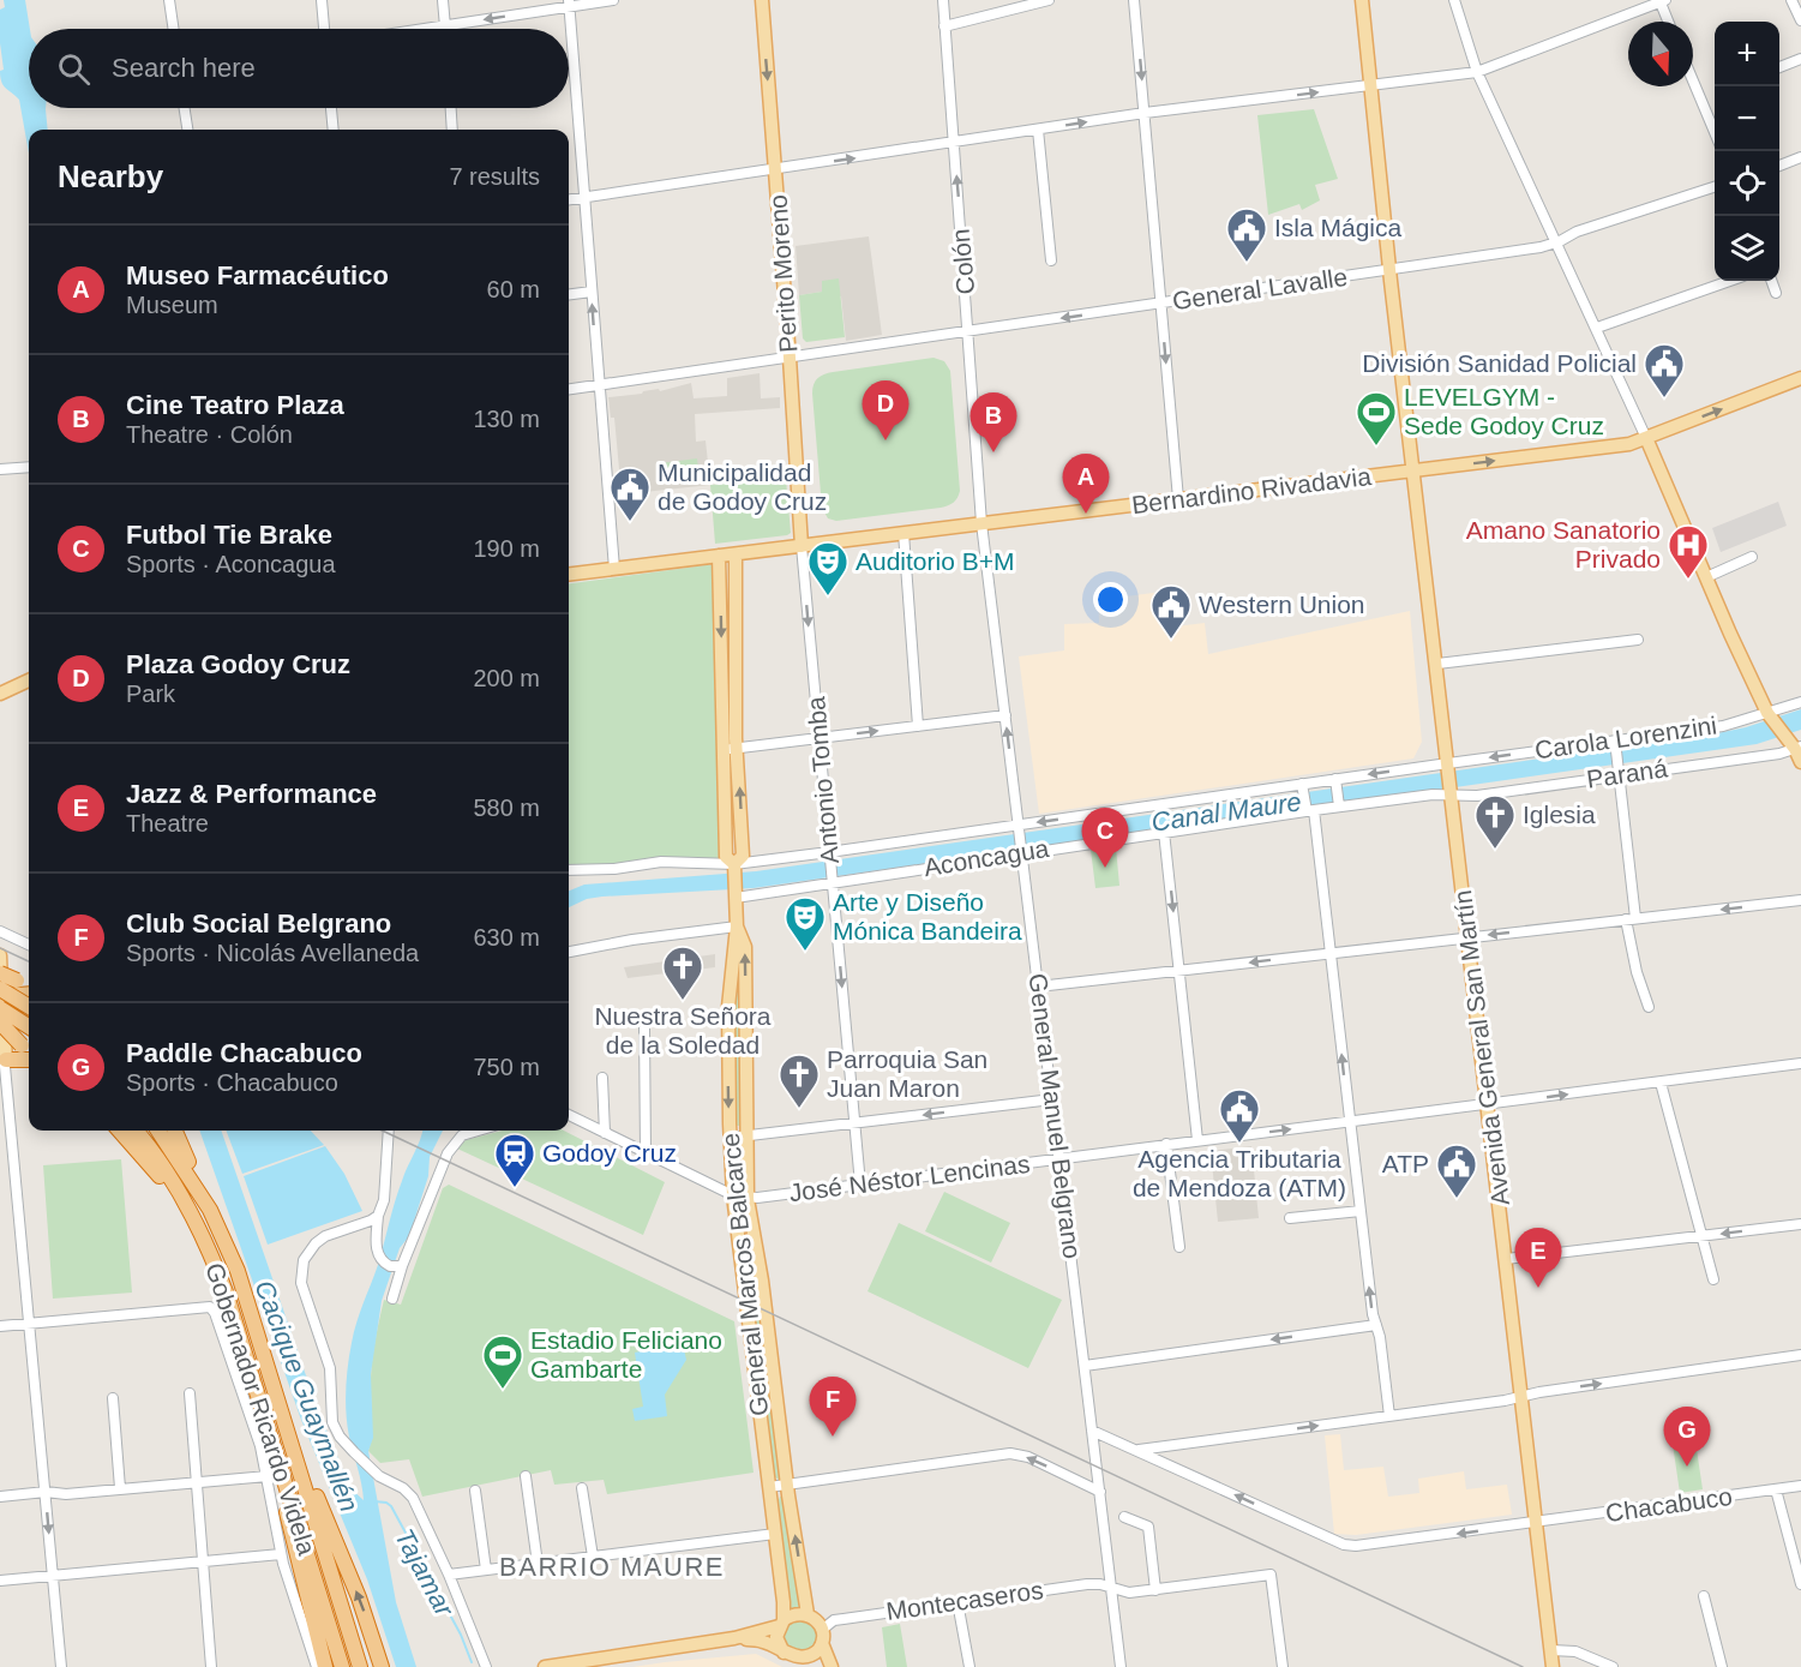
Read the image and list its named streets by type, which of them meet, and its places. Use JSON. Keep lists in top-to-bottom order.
{
  "streets": {
    "highway": ["Gobernador Ricardo Videla"],
    "main road": [
      "Perito Moreno",
      "Bernardino Rivadavia",
      "Avenida General San Martín",
      "General Marcos Balcarce"
    ],
    "street": [
      "Colón",
      "General Lavalle",
      "Carola Lorenzini",
      "Paraná",
      "Antonio Tomba",
      "Aconcagua",
      "General Manuel Belgrano",
      "José Néstor Lencinas",
      "Chacabuco",
      "Montecaseros"
    ]
  },
  "crossings": [
    ["Colón", "General Lavalle"],
    ["Colón", "Bernardino Rivadavia"],
    ["Colón", "General Manuel Belgrano"],
    ["Perito Moreno", "General Lavalle"],
    ["Perito Moreno", "Bernardino Rivadavia"],
    ["Perito Moreno", "Antonio Tomba"],
    ["General Lavalle", "Avenida General San Martín"],
    ["Bernardino Rivadavia", "Antonio Tomba"],
    ["Bernardino Rivadavia", "Avenida General San Martín"],
    ["Bernardino Rivadavia", "General Manuel Belgrano"],
    ["Bernardino Rivadavia", "General Marcos Balcarce"],
    ["Carola Lorenzini", "Antonio Tomba"],
    ["Carola Lorenzini", "Avenida General San Martín"],
    ["Carola Lorenzini", "General Manuel Belgrano"],
    ["Carola Lorenzini", "General Marcos Balcarce"],
    ["Paraná", "Aconcagua"],
    ["Paraná", "Avenida General San Martín"],
    ["Antonio Tomba", "Aconcagua"],
    ["Antonio Tomba", "José Néstor Lencinas"],
    ["Aconcagua", "Avenida General San Martín"],
    ["Aconcagua", "General Manuel Belgrano"],
    ["Aconcagua", "General Marcos Balcarce"],
    ["Avenida General San Martín", "José Néstor Lencinas"],
    ["Avenida General San Martín", "Chacabuco"],
    ["General Manuel Belgrano", "José Néstor Lencinas"],
    ["General Manuel Belgrano", "Chacabuco"],
    ["General Manuel Belgrano", "Montecaseros"],
    ["José Néstor Lencinas", "General Marcos Balcarce"],
    ["General Marcos Balcarce", "Montecaseros"]
  ],
  "one_way": ["Carola Lorenzini", "Antonio Tomba"],
  "districts": ["BARRIO MAURE"],
  "water": ["Canal Maure", "Cacique Guaymallén", "Tajamar"],
  "places": {
    "public building": [
      "Isla Mágica",
      "División Sanidad Policial",
      "Municipalidad de Godoy Cruz",
      "Western Union",
      "Agencia Tributaria de Mendoza (ATM)",
      "ATP"
    ],
    "sports": ["LEVELGYM - Sede Godoy Cruz", "Estadio Feliciano Gambarte"],
    "hospital": ["Amano Sanatorio Privado"],
    "theatre": ["Auditorio B+M", "Arte y Diseño Mónica Bandeira"],
    "church": ["Iglesia", "Nuestra Señora de la Soledad", "Parroquia San Juan Maron"],
    "station": ["Godoy Cruz"]
  },
  "north": "bottom",
  "page": {
    "map_buttons": ["+", "−"],
    "search": "Search here",
    "heading": ["Nearby", "7 results"],
    "list": [
      {
        "mark": "A",
        "name": "Museo Farmacéutico",
        "note": "Museum",
        "value": "60 m"
      },
      {
        "mark": "B",
        "name": "Cine Teatro Plaza",
        "note": "Theatre · Colón",
        "value": "130 m"
      },
      {
        "mark": "C",
        "name": "Futbol Tie Brake",
        "note": "Sports · Aconcagua",
        "value": "190 m"
      },
      {
        "mark": "D",
        "name": "Plaza Godoy Cruz",
        "note": "Park",
        "value": "200 m"
      },
      {
        "mark": "E",
        "name": "Jazz & Performance",
        "note": "Theatre",
        "value": "580 m"
      },
      {
        "mark": "F",
        "name": "Club Social Belgrano",
        "note": "Sports · Nicolás Avellaneda",
        "value": "630 m"
      },
      {
        "mark": "G",
        "name": "Paddle Chacabuco",
        "note": "Sports · Chacabuco",
        "value": "750 m"
      }
    ],
    "pins": [
      "D",
      "B",
      "A",
      "C",
      "E",
      "F",
      "G"
    ]
  }
}
